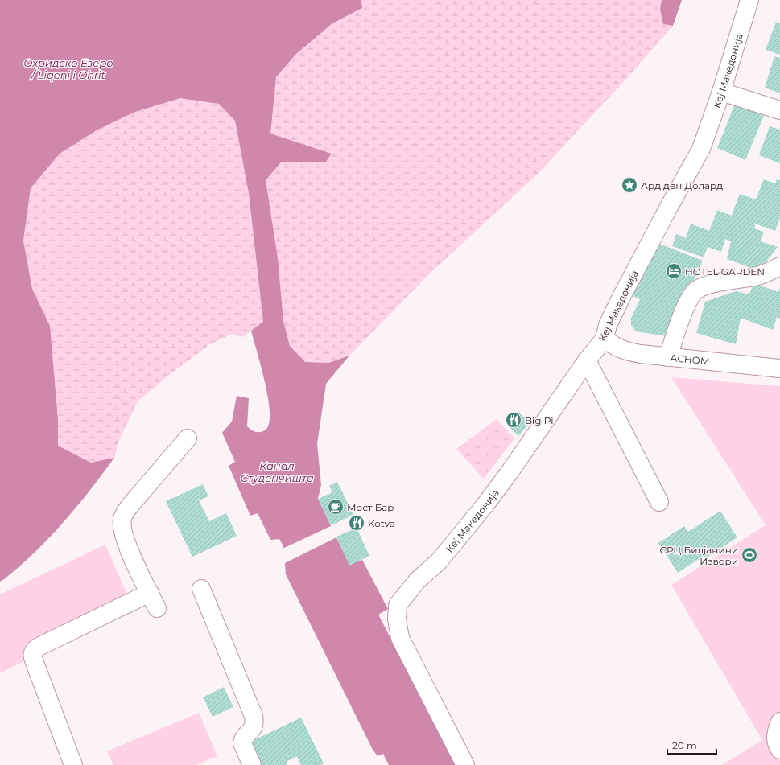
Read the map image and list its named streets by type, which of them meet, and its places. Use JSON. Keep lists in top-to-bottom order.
{
  "streets": {
    "street": ["Кеј Македонија", "АСНОМ"]
  },
  "crossings": [
    ["Кеј Македонија", "АСНОМ"]
  ],
  "water": ["Охридско Езеро / Liqeni i Ohrit", "Канал Студенчишта"],
  "places": {
    "place": ["Ард ден Долард"],
    "hotel": ["HOTEL GARDEN"],
    "restaurant": ["Big Pi", "Kotva"],
    "cafe": ["Мост Бар"],
    "sports": ["СРЦ Билјанини Извори"]
  },
  "scale_bar": "20 m"
}
